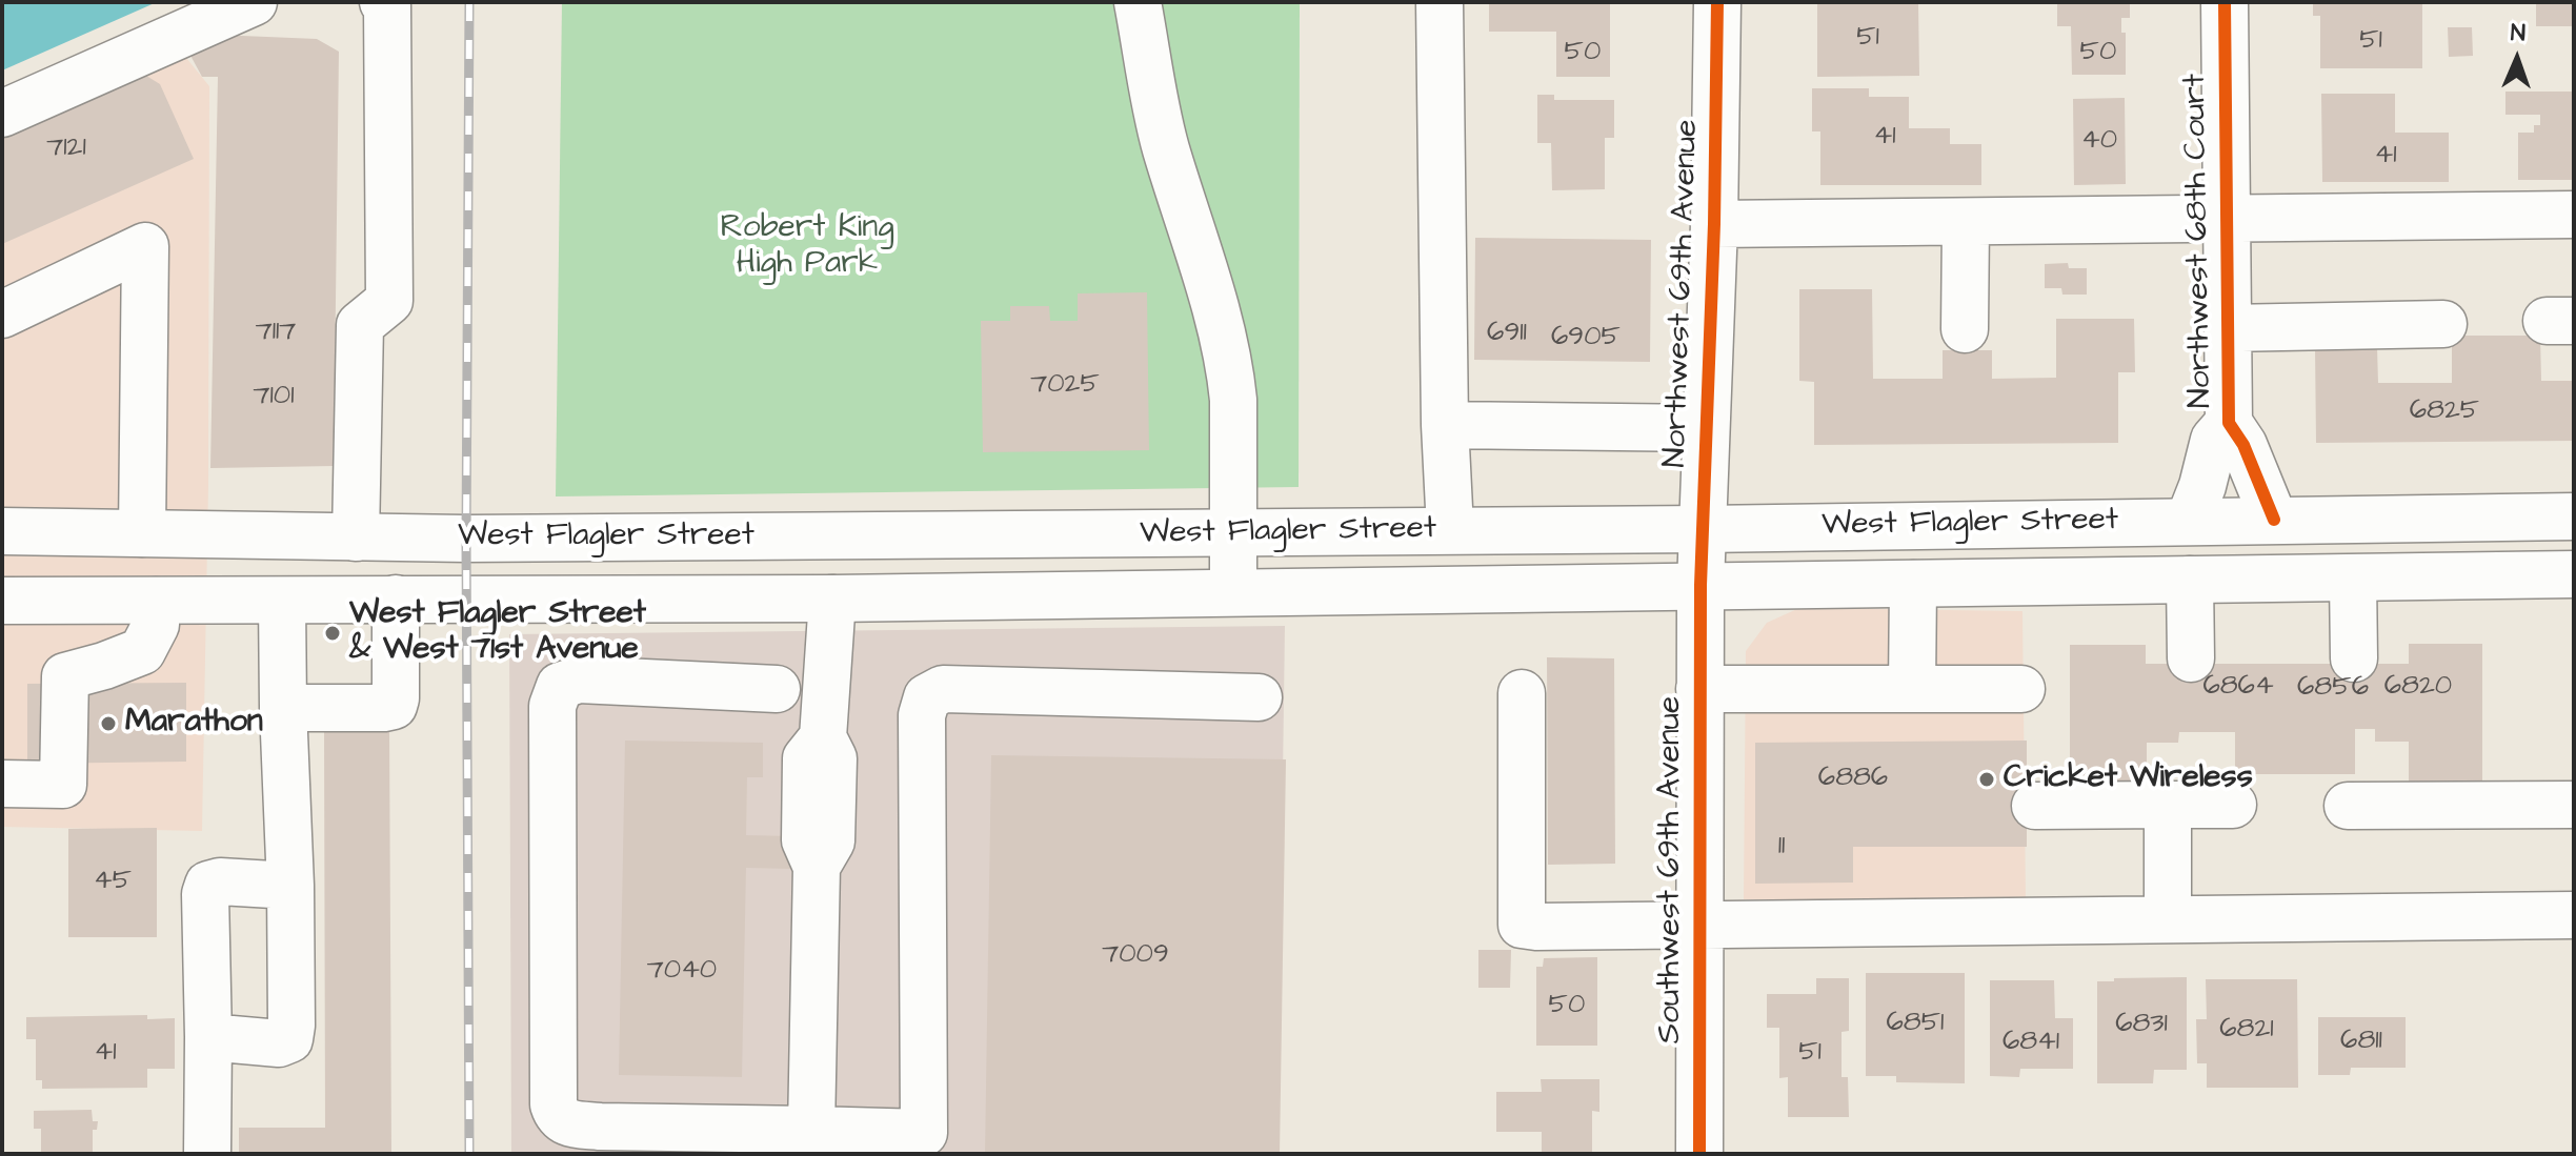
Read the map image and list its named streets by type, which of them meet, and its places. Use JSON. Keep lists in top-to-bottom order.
{
  "streets": {
    "main road": [
      "Northwest 68th Court",
      "Northwest 69th Avenue",
      "West Flagler Street",
      "Southwest 69th Avenue"
    ]
  },
  "crossings": [
    ["Northwest 68th Court", "West Flagler Street"],
    ["Northwest 69th Avenue", "West Flagler Street"],
    ["Northwest 69th Avenue", "Southwest 69th Avenue"],
    ["West Flagler Street", "Southwest 69th Avenue"]
  ],
  "parks": ["Robert King High Park"],
  "places": ["West Flagler Street & West 71st Avenue", "Marathon", "Cricket Wireless"],
  "house_numbers": [
    "51",
    "51",
    "50",
    "50",
    "41",
    "40",
    "7121",
    "41",
    "7117",
    "6911",
    "6905",
    "7025",
    "7101",
    "6825",
    "6864",
    "6820",
    "6856",
    "6886",
    "11",
    "45",
    "7009",
    "7040",
    "50",
    "6851",
    "6831",
    "6821",
    "6811",
    "6841",
    "41",
    "51"
  ],
  "north": "top"
}
